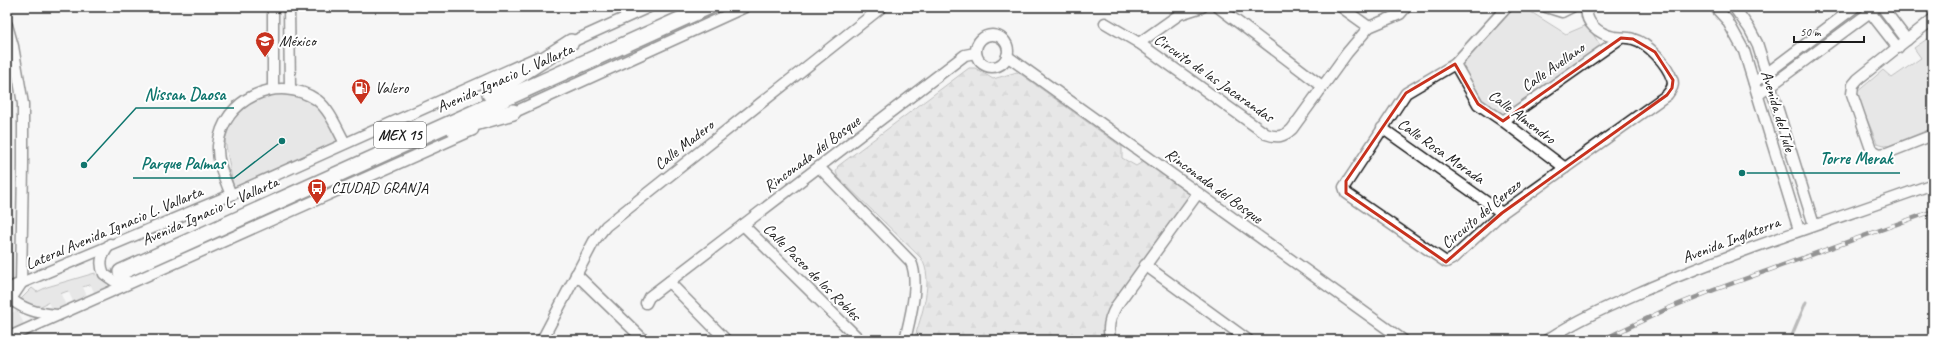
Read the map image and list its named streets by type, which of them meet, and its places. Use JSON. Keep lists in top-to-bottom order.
{
  "streets": {
    "highway": ["Avenida Ignacio L. Vallarta", "MEX 15"],
    "street": [
      "Calle Avellano",
      "Circuito de las Jacarandas",
      "Avenida del Tule",
      "Calle Almendro",
      "Calle Madero",
      "Calle Rosa Morada",
      "Rinconada del Bosque",
      "Circuito del Cerezo",
      "Lateral Avenida Ignacio L. Vallarta",
      "Avenida Inglaterra",
      "Calle Paseo de los Robles"
    ]
  },
  "crossings": [
    ["Calle Avellano", "Calle Almendro"],
    ["Calle Avellano", "Circuito del Cerezo"],
    ["Avenida del Tule", "Avenida Inglaterra"],
    ["Calle Almendro", "Circuito del Cerezo"],
    ["Calle Rosa Morada", "Circuito del Cerezo"],
    ["Rinconada del Bosque", "Calle Paseo de los Robles"]
  ],
  "places": {
    "school or university": ["México"],
    "fuel station": ["Valero"],
    "other": ["Parque Palmas", "Nissan Daosa", "Torre Merak"],
    "bus stop": ["CIUDAD GRANJA"]
  },
  "scale_bar": "50 m"
}
